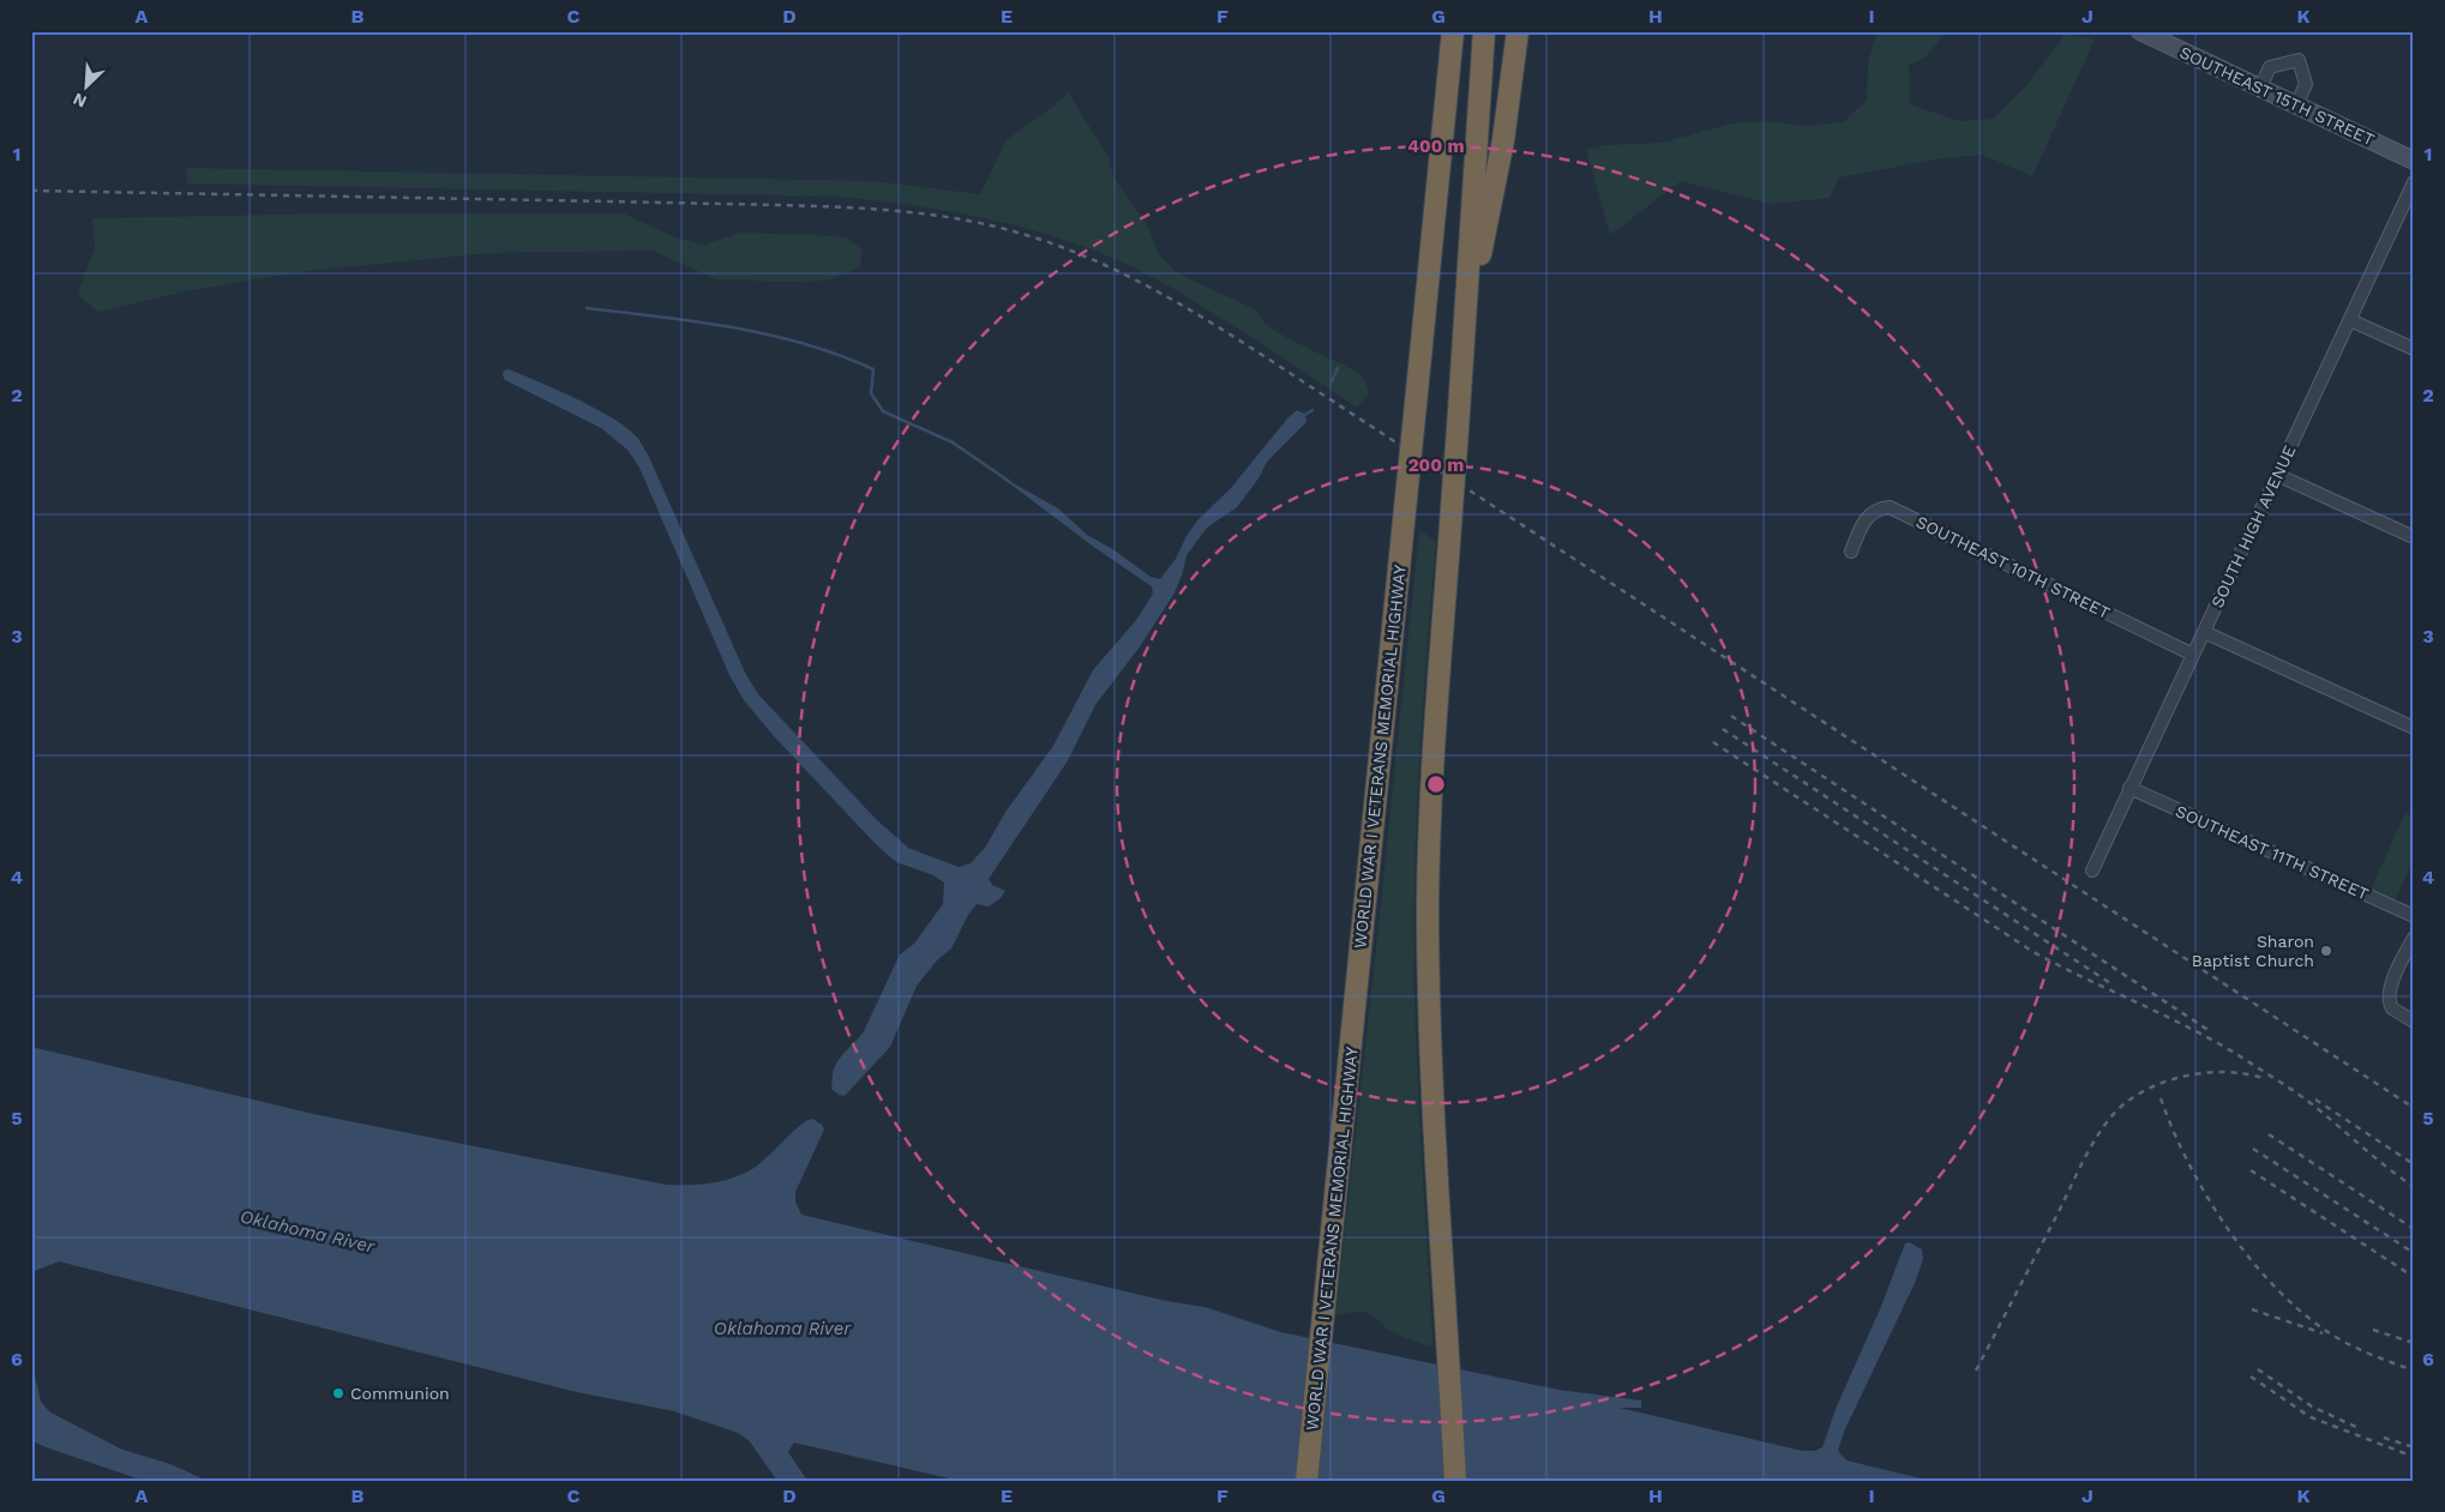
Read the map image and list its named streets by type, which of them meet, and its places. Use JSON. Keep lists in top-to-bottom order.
{
  "streets": {
    "highway": ["WORLD WAR I VETERANS MEMORIAL HIGHWAY"],
    "main road": ["SOUTHEAST 15TH STREET"],
    "street": ["SOUTH HIGH AVENUE", "SOUTHEAST 10TH STREET", "SOUTHEAST 11TH STREET"]
  },
  "crossings": [
    ["SOUTH HIGH AVENUE", "SOUTHEAST 10TH STREET"],
    ["SOUTH HIGH AVENUE", "SOUTHEAST 11TH STREET"]
  ],
  "water": ["Oklahoma River"],
  "places": ["Sharon Baptist Church", "Communion"],
  "north": "bottom left",
  "grid": {
    "columns": [
      "A",
      "B",
      "C",
      "D",
      "E",
      "F",
      "G",
      "H",
      "I",
      "J",
      "K"
    ],
    "rows": [
      "1",
      "2",
      "3",
      "4",
      "5",
      "6"
    ]
  },
  "rings": ["400 m", "200 m"]
}
